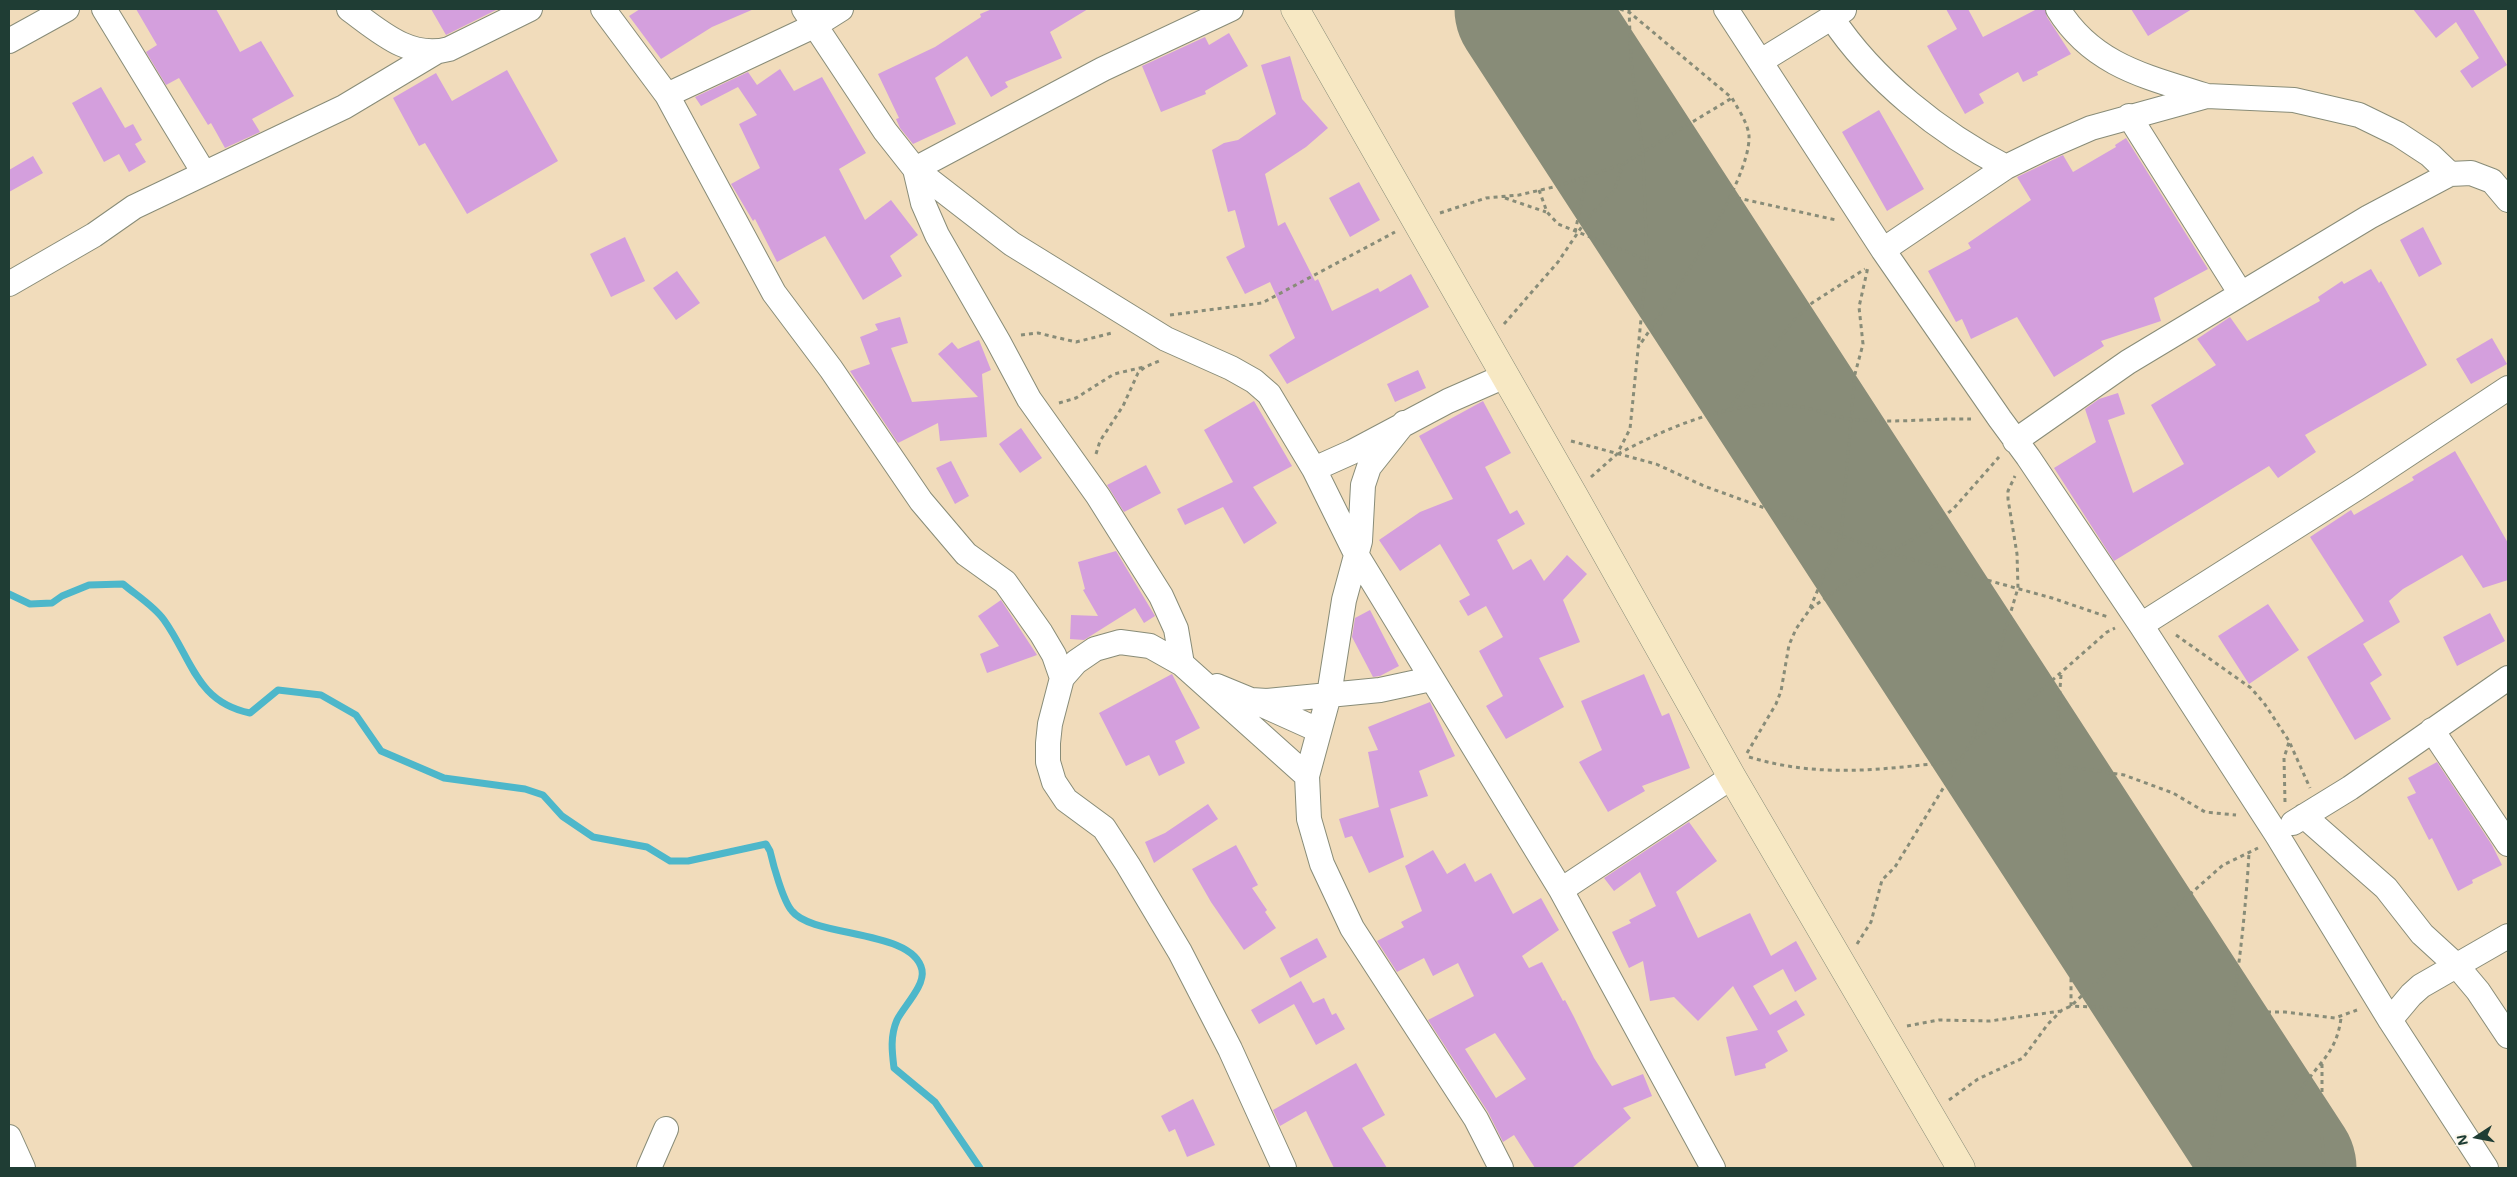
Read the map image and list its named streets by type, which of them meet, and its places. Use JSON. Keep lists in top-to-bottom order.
{
  "north": "left"
}
